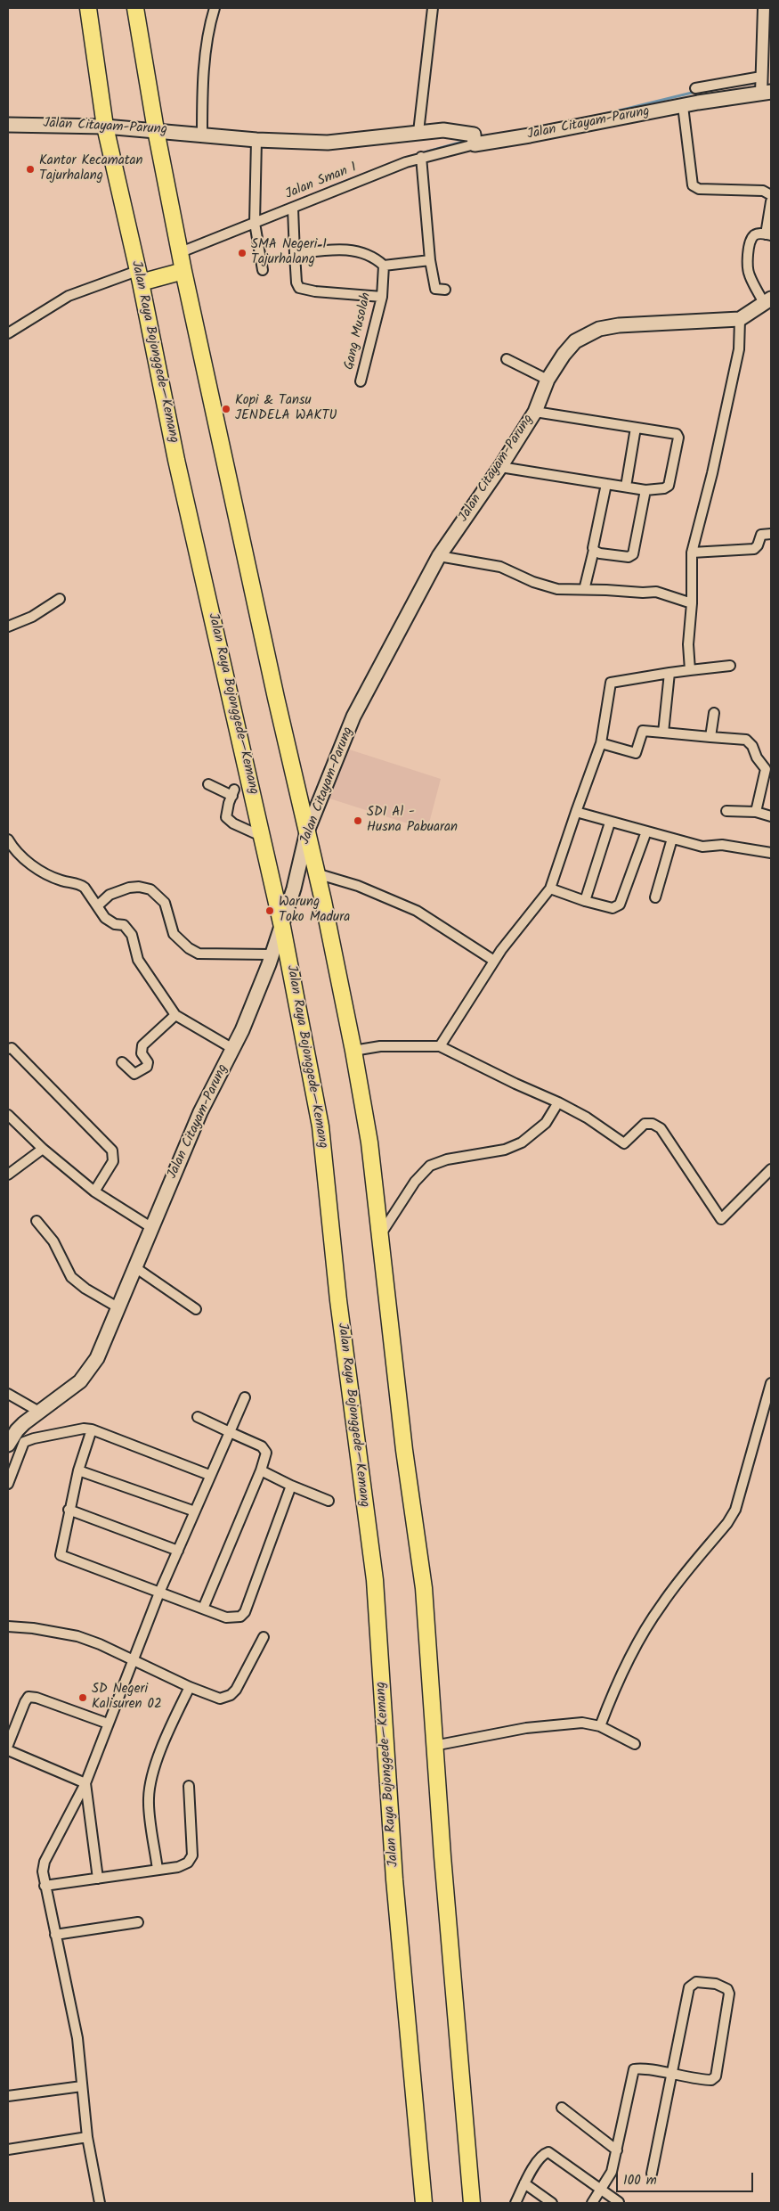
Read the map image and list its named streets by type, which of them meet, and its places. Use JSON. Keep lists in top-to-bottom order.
{
  "streets": {
    "highway": ["Jalan Raya Bojonggede—Kemang"],
    "main road": ["Jalan Citayam-Parung"],
    "street": ["Jalan Sman 1", "Gang Musolah"]
  },
  "crossings": [
    ["Jalan Citayam-Parung", "Jalan Sman 1"],
    ["Jalan Citayam-Parung", "Jalan Raya Bojonggede—Kemang"]
  ],
  "places": [
    "Kantor Kecamatan Tajurhalang",
    "SMA Negeri 1 Tajurhalang",
    "Kopi & Tansu JENDELA WAKTU",
    "SDI Al - Husna Pabuaran",
    "Warung Toko Madura",
    "SD Negeri Kalisuren 02"
  ],
  "scale_bar": "100 m"
}
